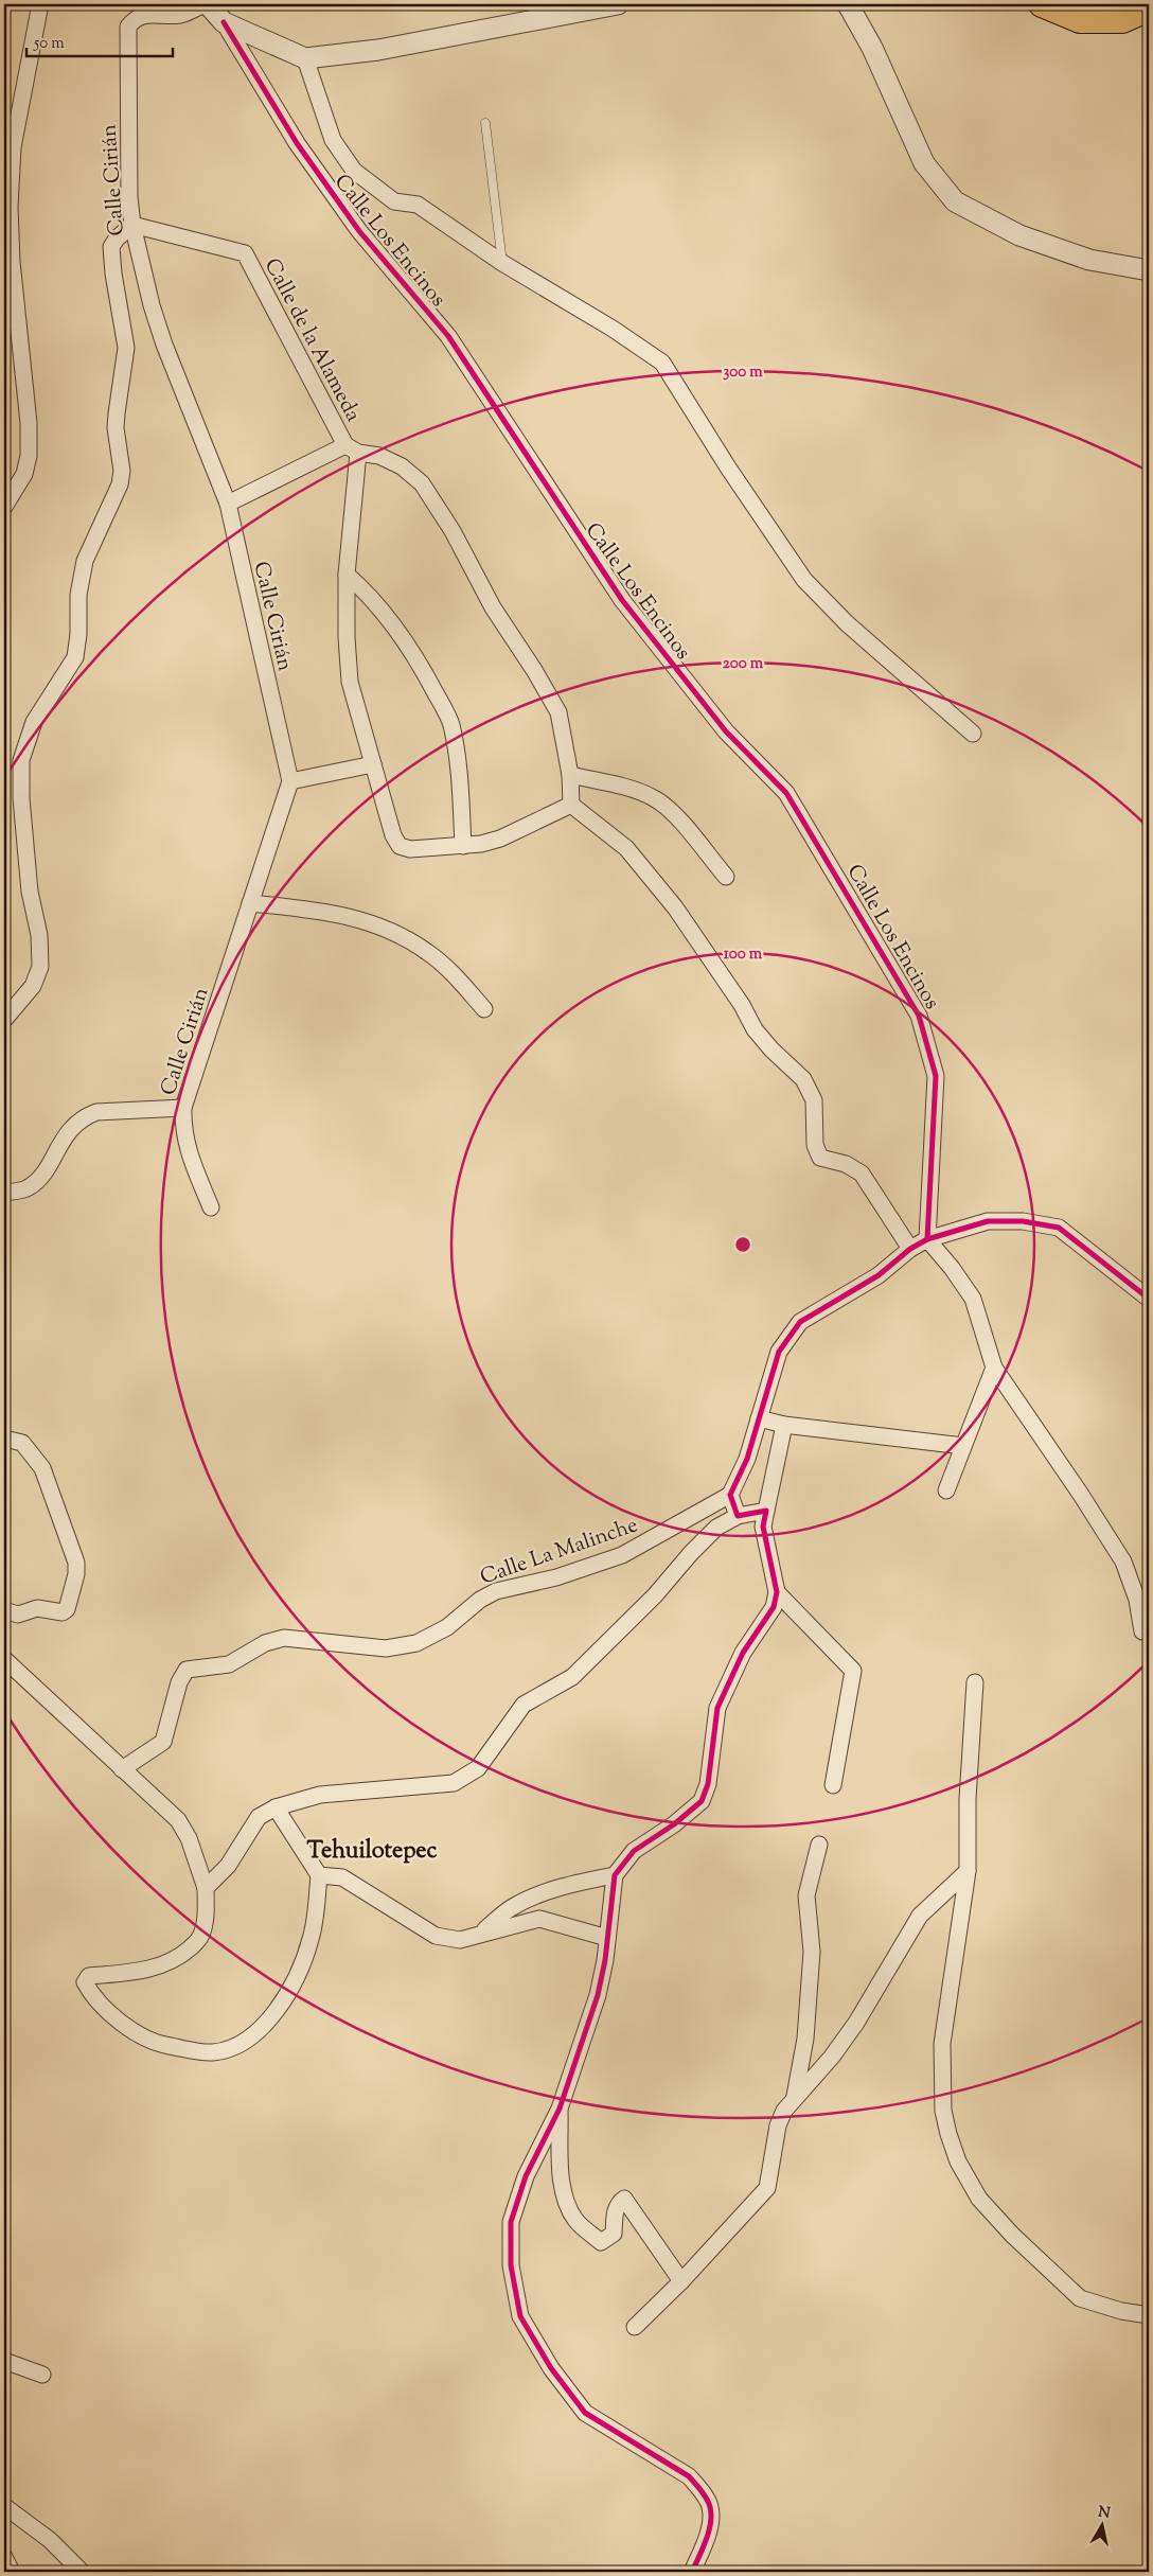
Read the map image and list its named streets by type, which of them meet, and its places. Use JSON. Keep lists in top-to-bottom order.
{
  "streets": {
    "street": [
      "Calle Cirián",
      "Calle Los Encinos",
      "Calle de la Alameda",
      "Calle La Malinche"
    ]
  },
  "crossings": [
    ["Calle Cirián", "Calle de la Alameda"]
  ],
  "districts": ["Tehuilotepec"],
  "scale_bar": "50 m",
  "north": "top",
  "rings": ["300 m", "200 m", "100 m"]
}
